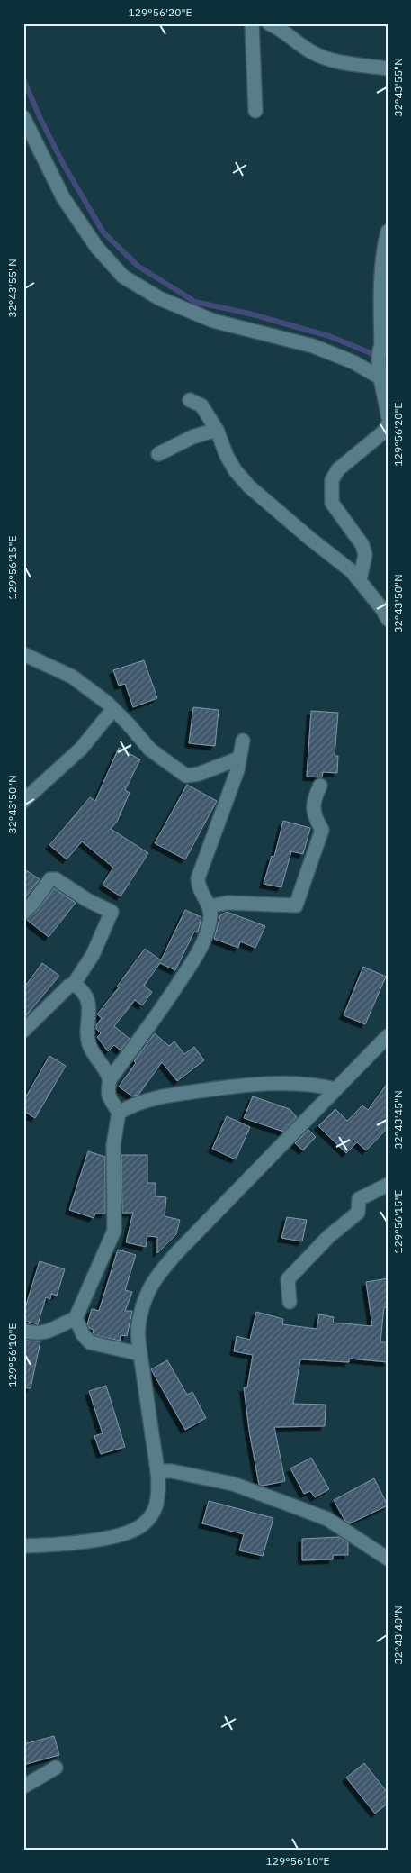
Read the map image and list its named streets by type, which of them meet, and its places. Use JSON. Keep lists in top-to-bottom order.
{
  "coordinates": [
    "129°56'20\"E",
    "32°43'55\"N",
    "129°56'15\"E",
    "32°43'50\"N",
    "32°43'45\"N",
    "129°56'10\"E",
    "32°43'40\"N"
  ]
}
